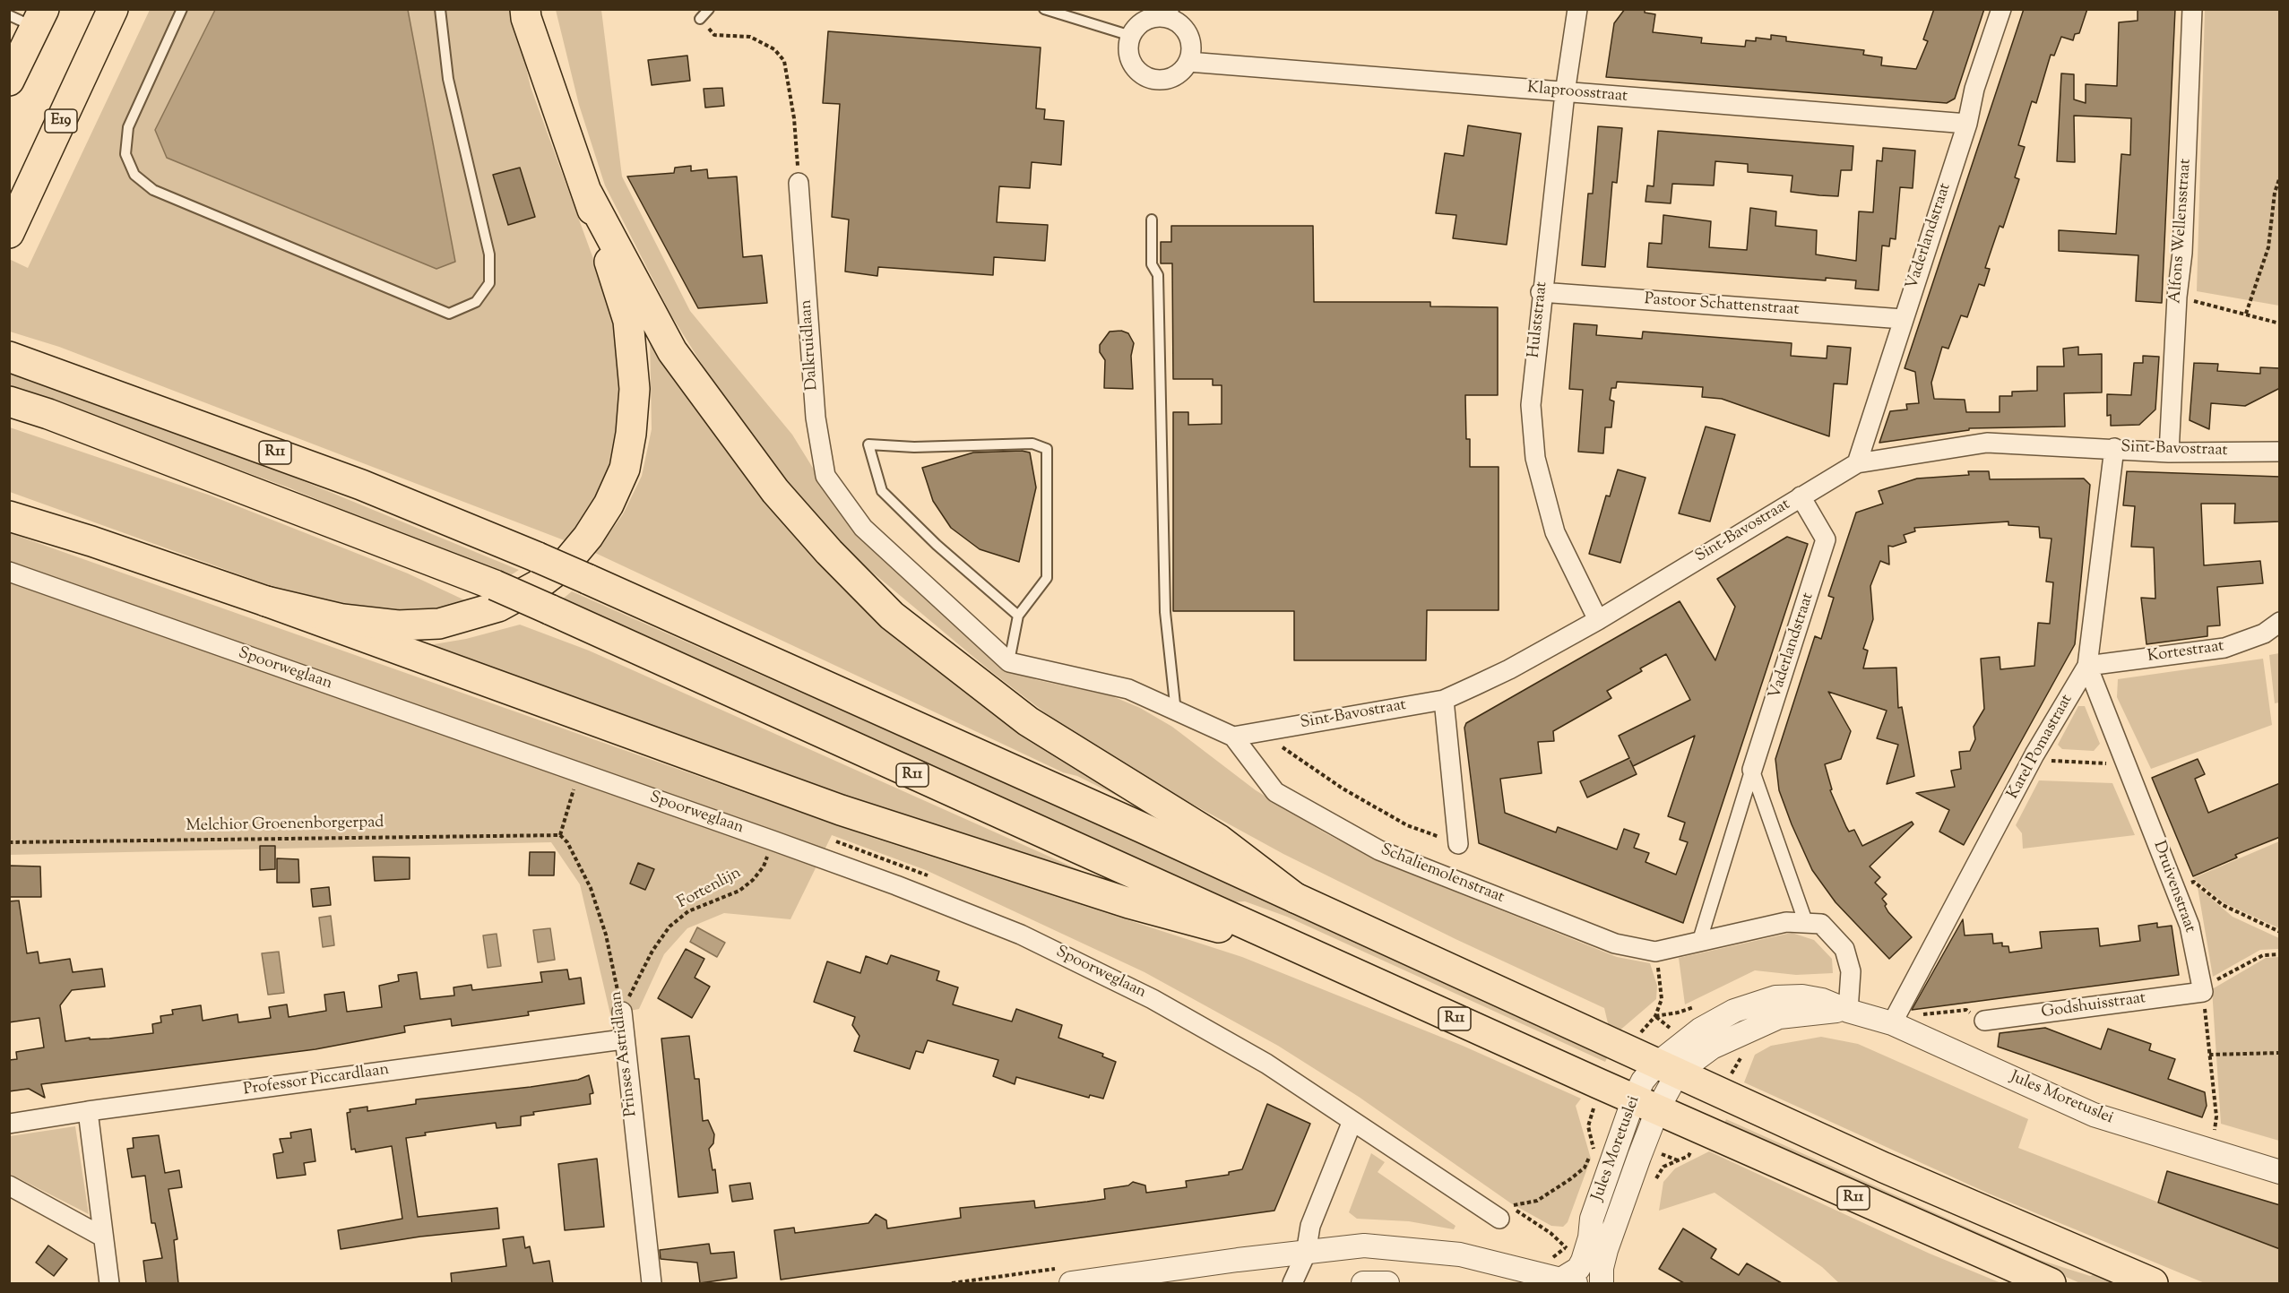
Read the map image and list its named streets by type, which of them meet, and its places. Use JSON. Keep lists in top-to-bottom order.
{
  "streets": {
    "highway": ["E19", "R11"],
    "street": [
      "Klaproosstraat",
      "Alfons Wellensstraat",
      "Vaderlandstraat",
      "Pastoor Schattenstraat",
      "Hulststraat",
      "Dalkruidlaan",
      "Sint-Bavostraat",
      "Kortestraat",
      "Spoorweglaan",
      "Karel Pomastraat",
      "Schaliemolenstraat",
      "Druivenstraat",
      "Godshuisstraat",
      "Prinses Astridlaan",
      "Professor Piccardlaan",
      "Jules Moretuslei"
    ],
    "path": ["Melchior Groenenborgerpad", "Fortenlijn"]
  },
  "crossings": [
    ["Klaproosstraat", "Vaderlandstraat"],
    ["Klaproosstraat", "Hulststraat"],
    ["Alfons Wellensstraat", "Sint-Bavostraat"],
    ["Vaderlandstraat", "Pastoor Schattenstraat"],
    ["Vaderlandstraat", "Sint-Bavostraat"],
    ["Vaderlandstraat", "Schaliemolenstraat"],
    ["Pastoor Schattenstraat", "Hulststraat"],
    ["Hulststraat", "Sint-Bavostraat"],
    ["Dalkruidlaan", "Schaliemolenstraat"],
    ["Sint-Bavostraat", "Karel Pomastraat"],
    ["Sint-Bavostraat", "Schaliemolenstraat"],
    ["R11", "Jules Moretuslei"],
    ["Kortestraat", "Karel Pomastraat"],
    ["Kortestraat", "Druivenstraat"],
    ["Spoorweglaan", "Fortenlijn"],
    ["Karel Pomastraat", "Druivenstraat"],
    ["Karel Pomastraat", "Jules Moretuslei"],
    ["Melchior Groenenborgerpad", "Prinses Astridlaan"],
    ["Schaliemolenstraat", "Jules Moretuslei"],
    ["Druivenstraat", "Godshuisstraat"],
    ["Fortenlijn", "Prinses Astridlaan"],
    ["Prinses Astridlaan", "Professor Piccardlaan"]
  ]
}
